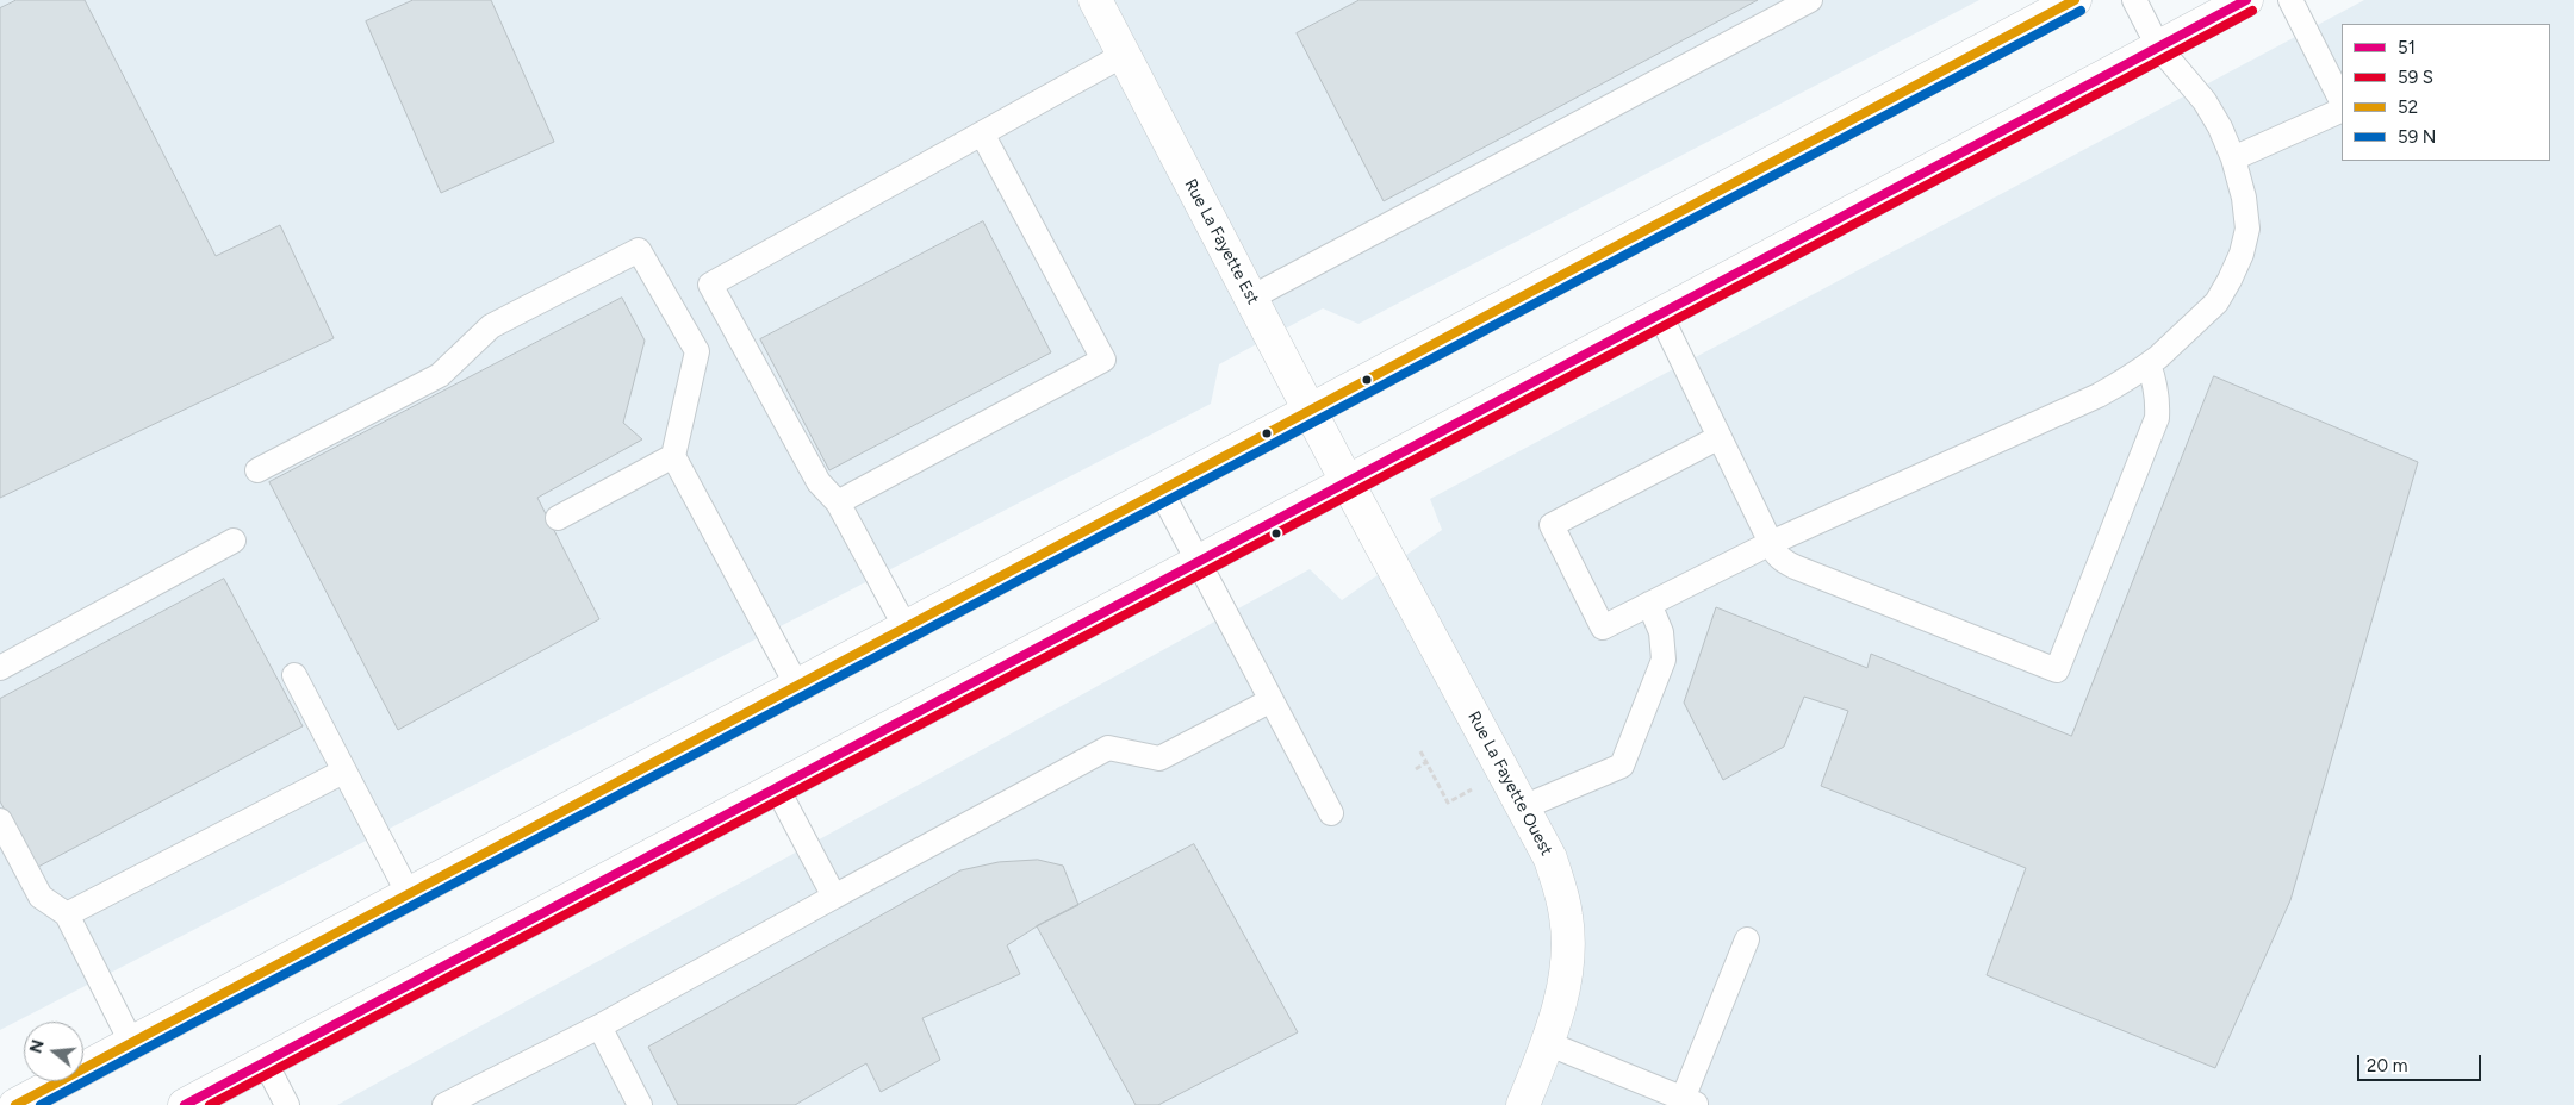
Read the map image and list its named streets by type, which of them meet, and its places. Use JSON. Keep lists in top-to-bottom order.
{
  "streets": {
    "street": ["Rue La Fayette Est", "Rue La Fayette Ouest"]
  },
  "crossings": [
    ["Rue La Fayette Est", "Rue La Fayette Ouest"]
  ],
  "lines": ["transit line 51", "transit line 52"],
  "legend": [
    "51",
    "59 S",
    "52",
    "59 N"
  ],
  "scale_bar": "20 m",
  "north": "left"
}
